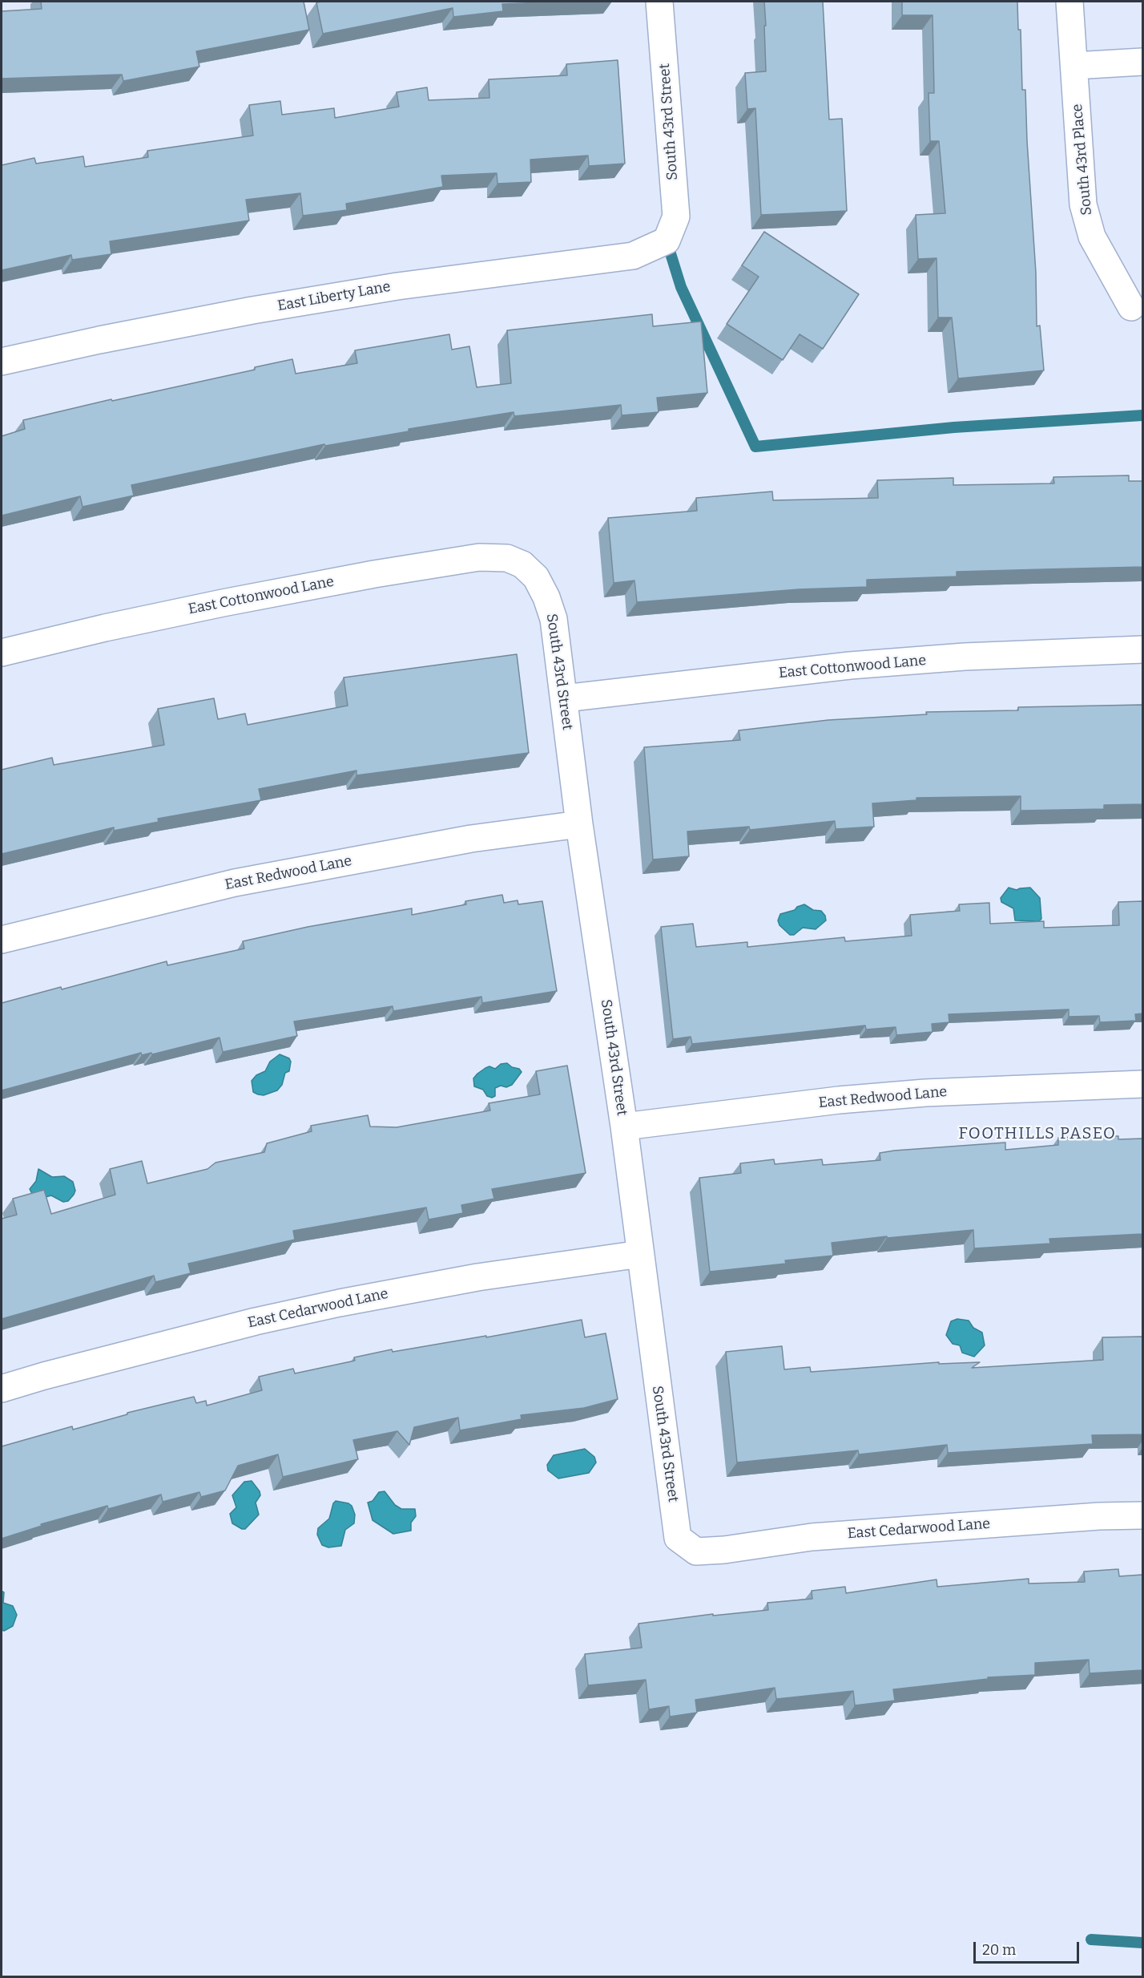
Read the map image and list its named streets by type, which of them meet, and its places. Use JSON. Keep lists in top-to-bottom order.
{
  "streets": {
    "street": [
      "South 43rd Street",
      "South 43rd Place",
      "East Liberty Lane",
      "East Cottonwood Lane",
      "East Redwood Lane",
      "East Cedarwood Lane"
    ]
  },
  "crossings": [
    ["South 43rd Street", "East Liberty Lane"],
    ["South 43rd Street", "East Cottonwood Lane"],
    ["South 43rd Street", "East Redwood Lane"],
    ["South 43rd Street", "East Cedarwood Lane"]
  ],
  "districts": ["FOOTHILLS PASEO"],
  "scale_bar": "20 m"
}
